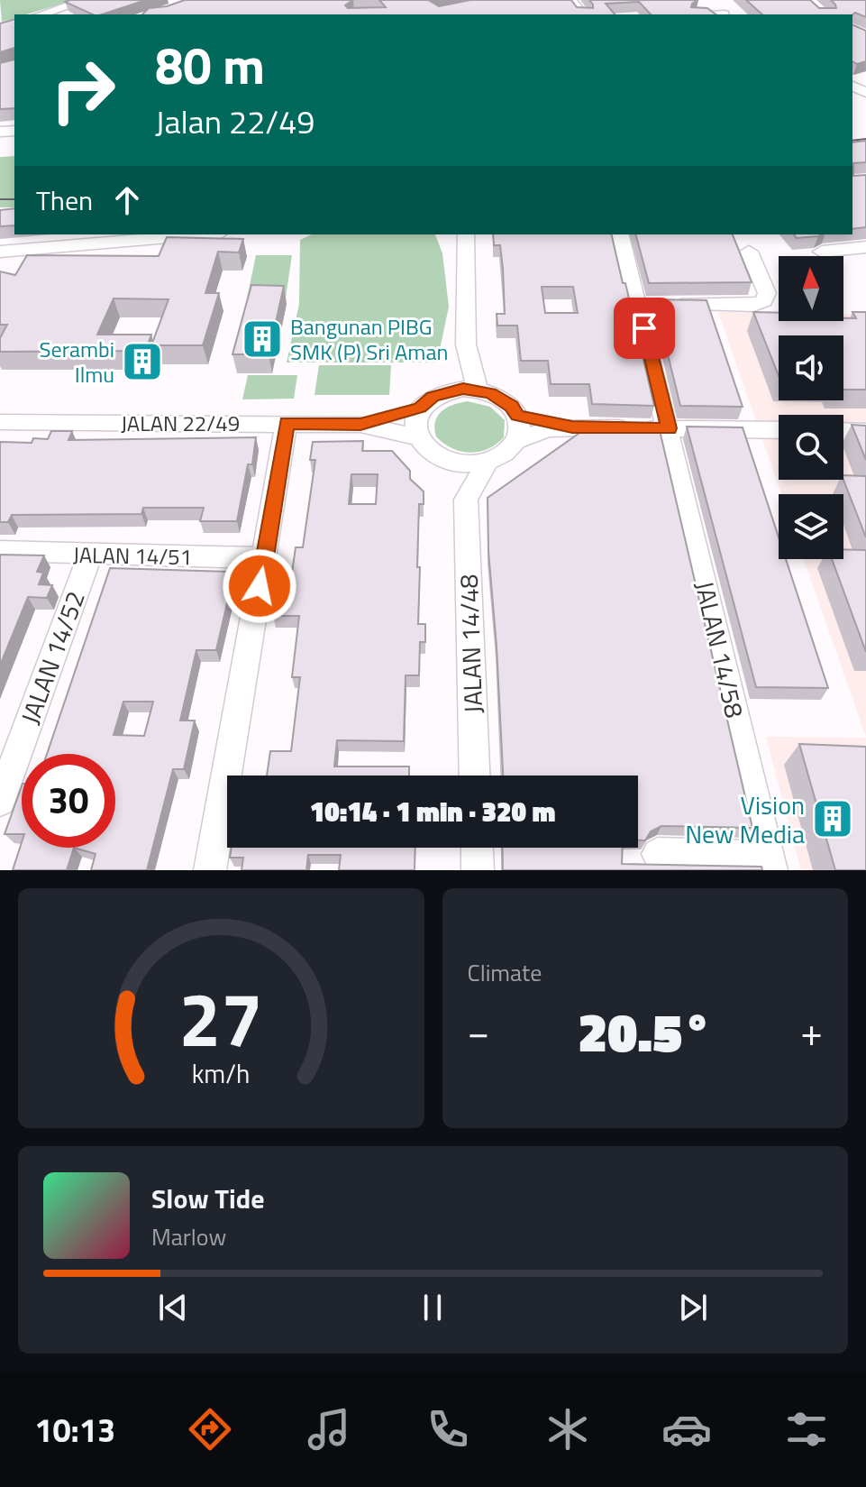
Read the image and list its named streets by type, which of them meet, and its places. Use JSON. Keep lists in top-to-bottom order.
{
  "streets": {
    "street": [
      "JALAN 22/49",
      "JALAN 14/51",
      "JALAN 14/48",
      "JALAN 14/58",
      "JALAN 14/52"
    ]
  },
  "crossings": [
    ["JALAN 22/49", "JALAN 14/48"],
    ["JALAN 14/51", "JALAN 14/52"]
  ],
  "places": {
    "building": ["Bangunan PIBG SMK (P) Sri Aman", "Serambi Ilmu", "Vision New Media"]
  },
  "north": "top",
  "page": {
    "turn": ["80 m", "Jalan 22/49"],
    "then": "Then",
    "limit": "30",
    "trip": "10:14 · 1 min · 320 m",
    "tile": "Climate",
    "heat": ["−", "20.5°", "+"],
    "song": ["Slow Tide", "Marlow"],
    "tabs": "10:13",
    "gauge": ["27", "km/h"]
  }
}
